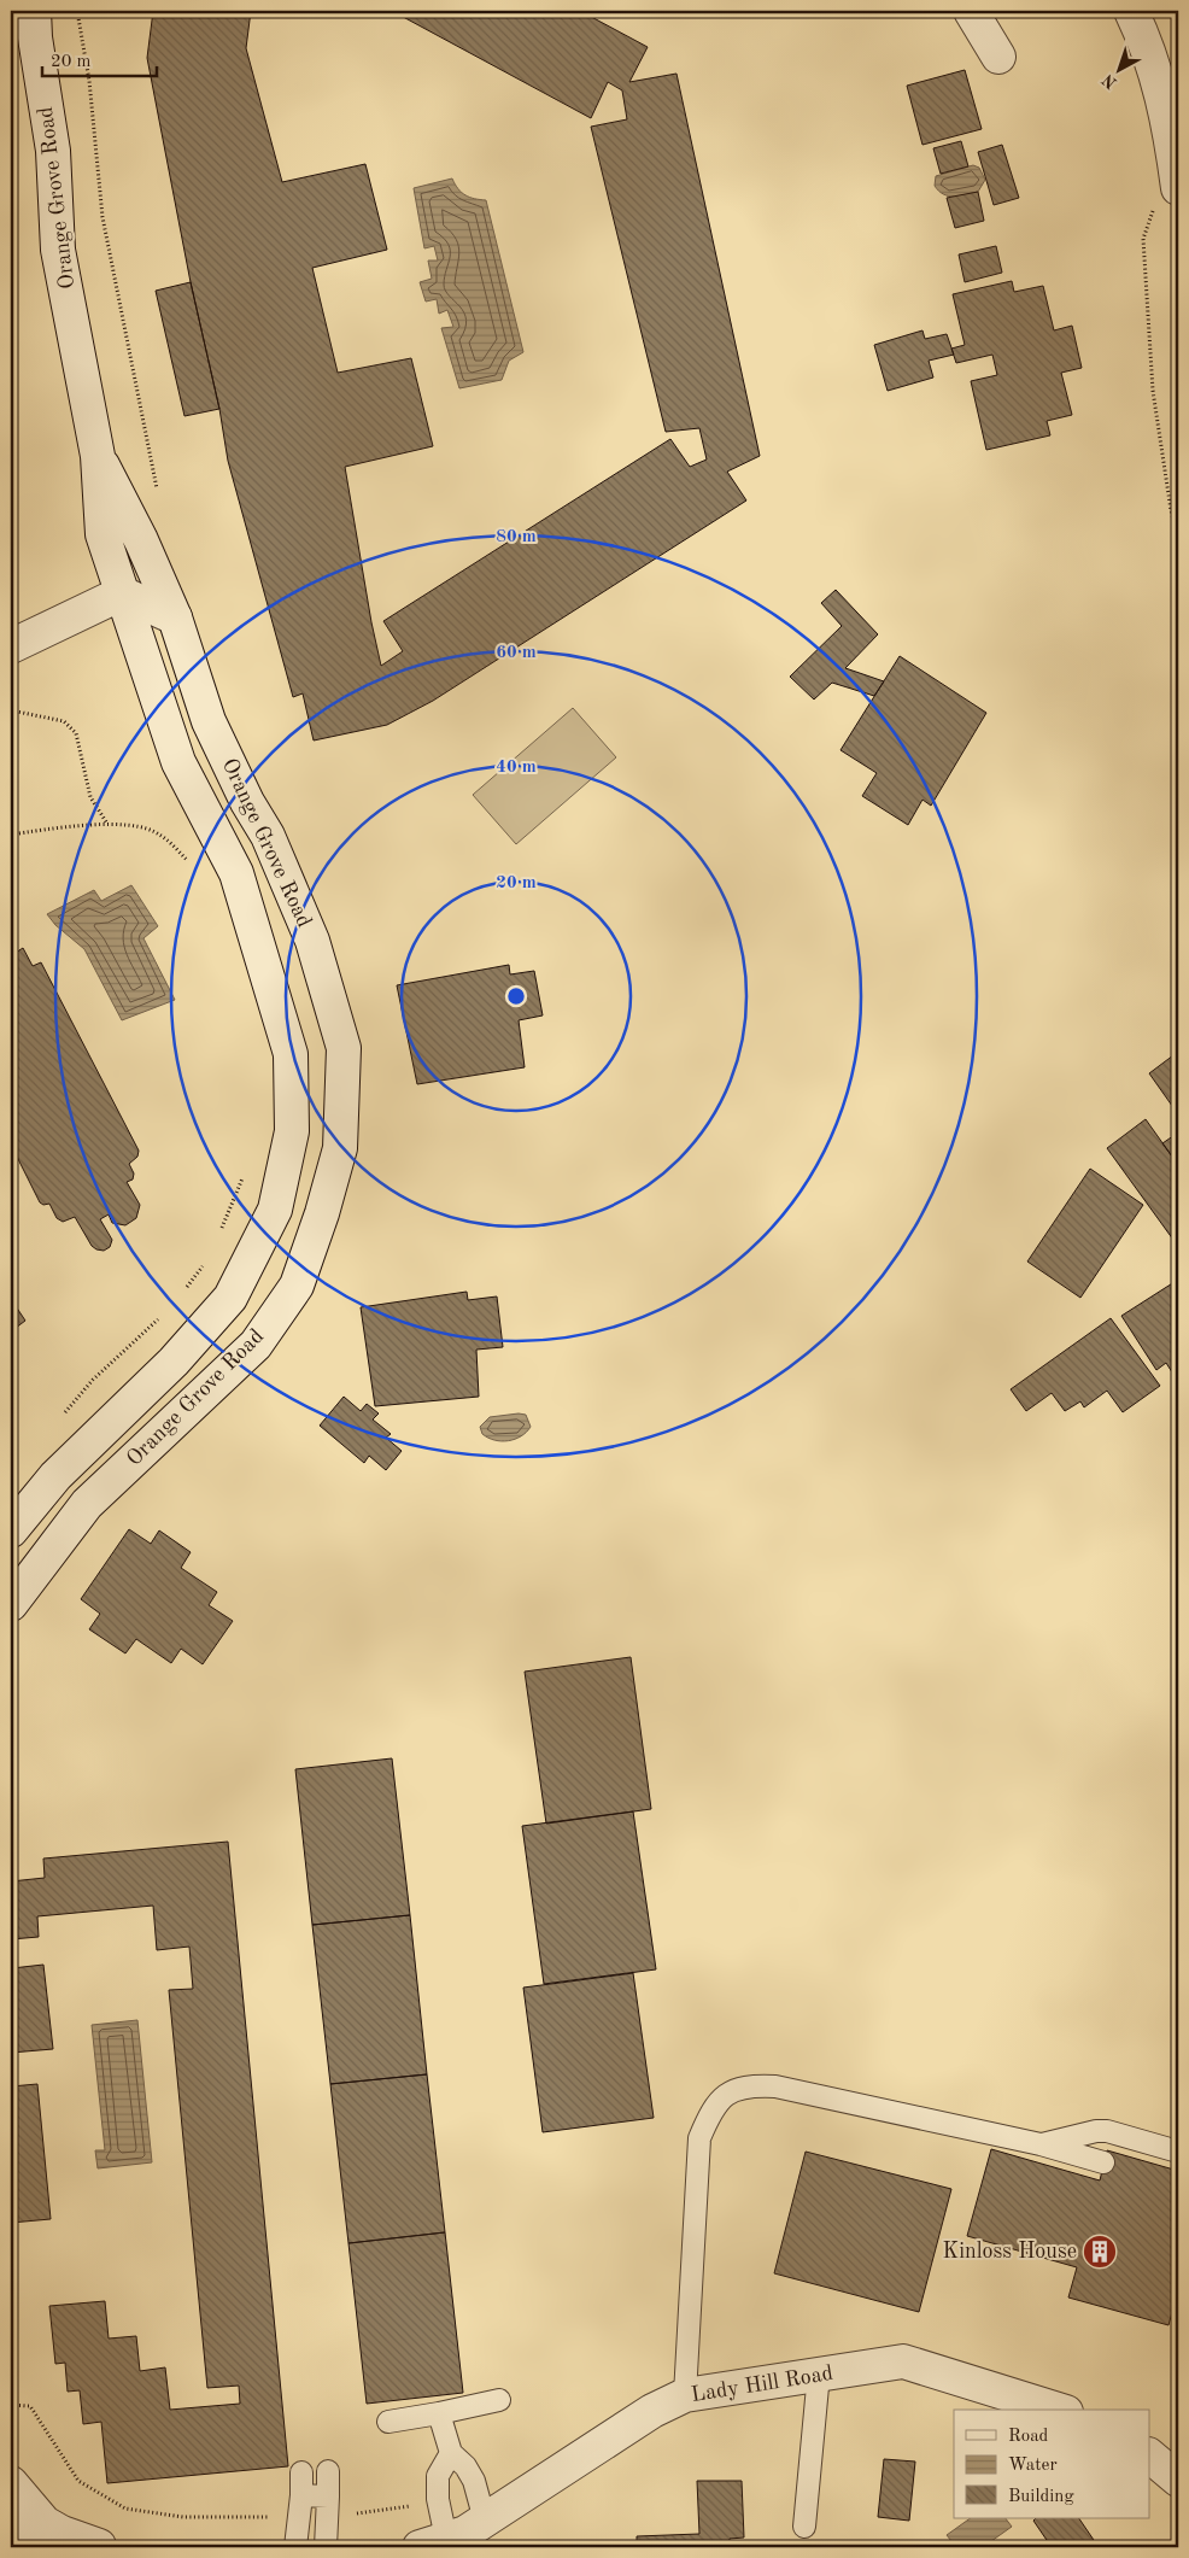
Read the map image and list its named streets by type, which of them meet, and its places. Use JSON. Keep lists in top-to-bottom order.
{
  "streets": {
    "street": ["Orange Grove Road", "Lady Hill Road"]
  },
  "places": {
    "building": ["Kinloss House"]
  },
  "legend": ["Road", "Water", "Building"],
  "scale_bar": "20 m",
  "north": "bottom left",
  "rings": [
    "80 m",
    "60 m",
    "40 m",
    "20 m"
  ]
}
